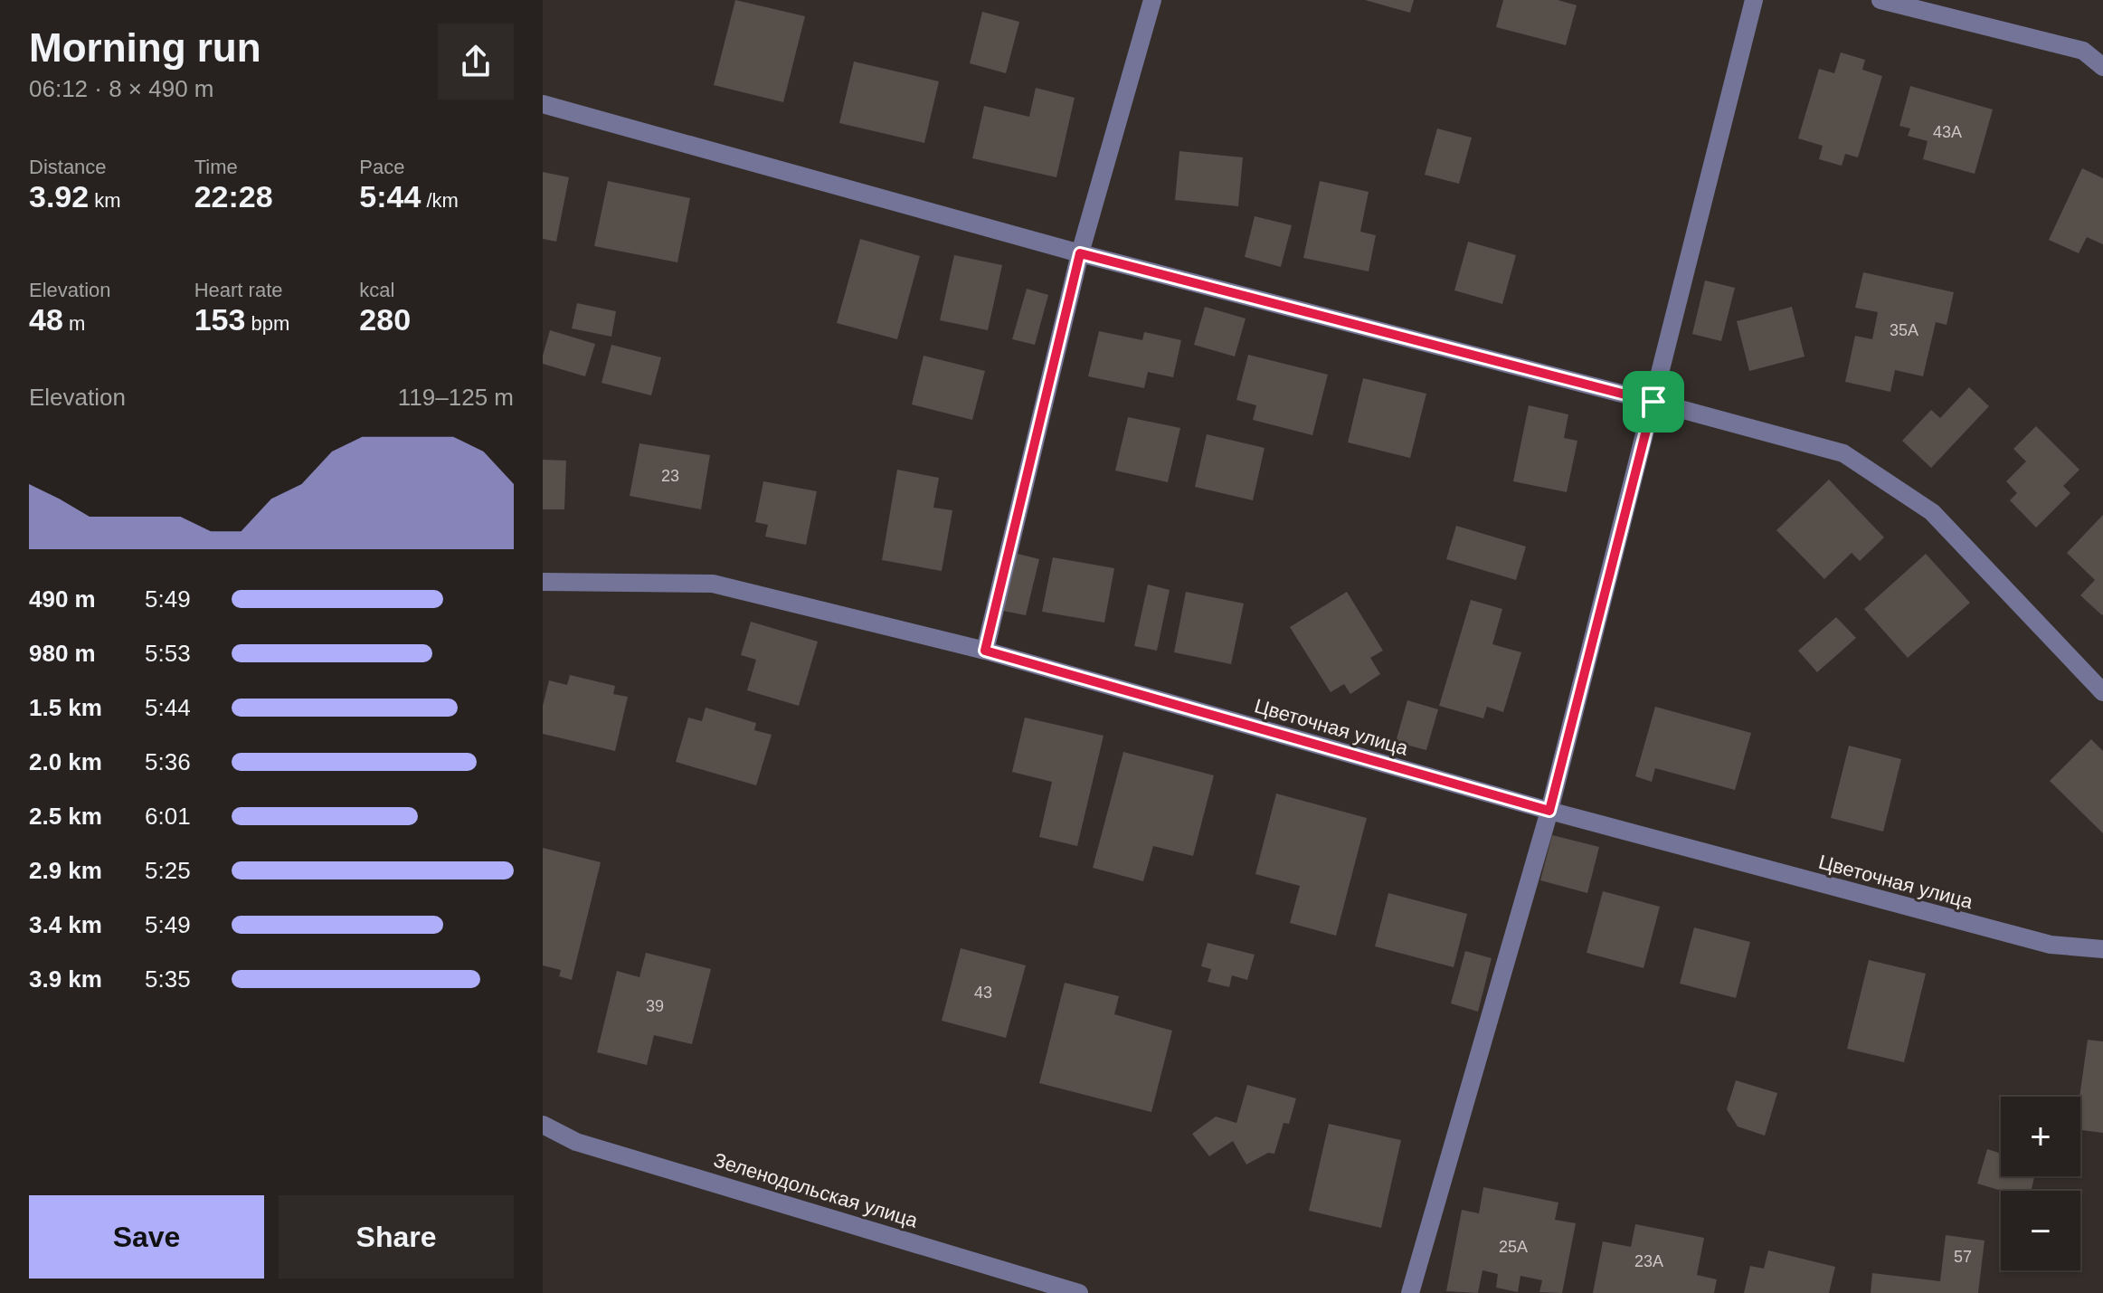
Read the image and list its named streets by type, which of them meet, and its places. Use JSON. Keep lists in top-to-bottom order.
{
  "streets": {
    "lane": ["Цветочная улица", "Зеленодольская улица"]
  },
  "house_numbers": [
    "43А",
    "35А",
    "23",
    "43",
    "39",
    "25А",
    "57",
    "23А"
  ],
  "page": {
    "heading": ["Morning run", "06:12 · 8 × 490 m"],
    "stats": [
      ["Distance", "3.92 km"],
      ["Time", "22:28"],
      ["Pace", "5:44 /km"],
      ["Elevation", "48 m"],
      ["Heart rate", "153 bpm"],
      ["kcal", "280"]
    ],
    "chart": ["Elevation", "119–125 m"],
    "list": [
      {
        "name": "490 m",
        "note": "5:49"
      },
      {
        "name": "980 m",
        "note": "5:53"
      },
      {
        "name": "1.5 km",
        "note": "5:44"
      },
      {
        "name": "2.0 km",
        "note": "5:36"
      },
      {
        "name": "2.5 km",
        "note": "6:01"
      },
      {
        "name": "2.9 km",
        "note": "5:25"
      },
      {
        "name": "3.4 km",
        "note": "5:49"
      },
      {
        "name": "3.9 km",
        "note": "5:35"
      }
    ],
    "map_buttons": ["+", "−"],
    "buttons": ["Save", "Share"]
  }
}
